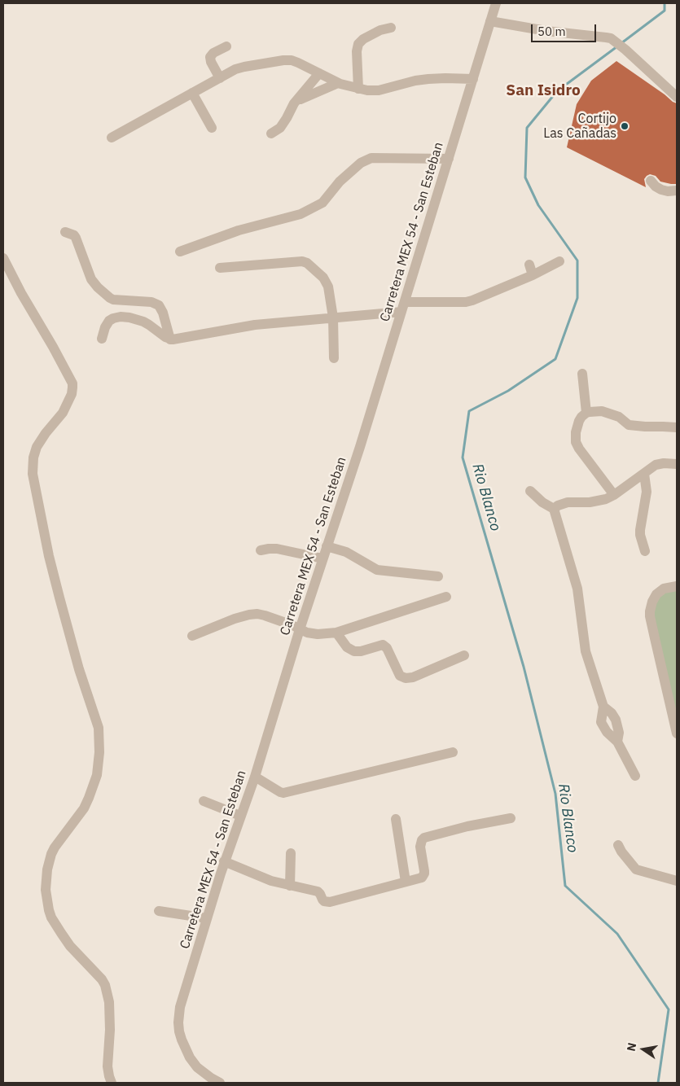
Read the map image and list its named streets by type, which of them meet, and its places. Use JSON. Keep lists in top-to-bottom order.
{
  "streets": {
    "street": ["Carretera MEX 54 - San Esteban"]
  },
  "districts": ["San Isidro"],
  "water": ["Rio Blanco"],
  "places": ["Cortijo Las Cañadas"],
  "scale_bar": "50 m",
  "north": "left"
}
